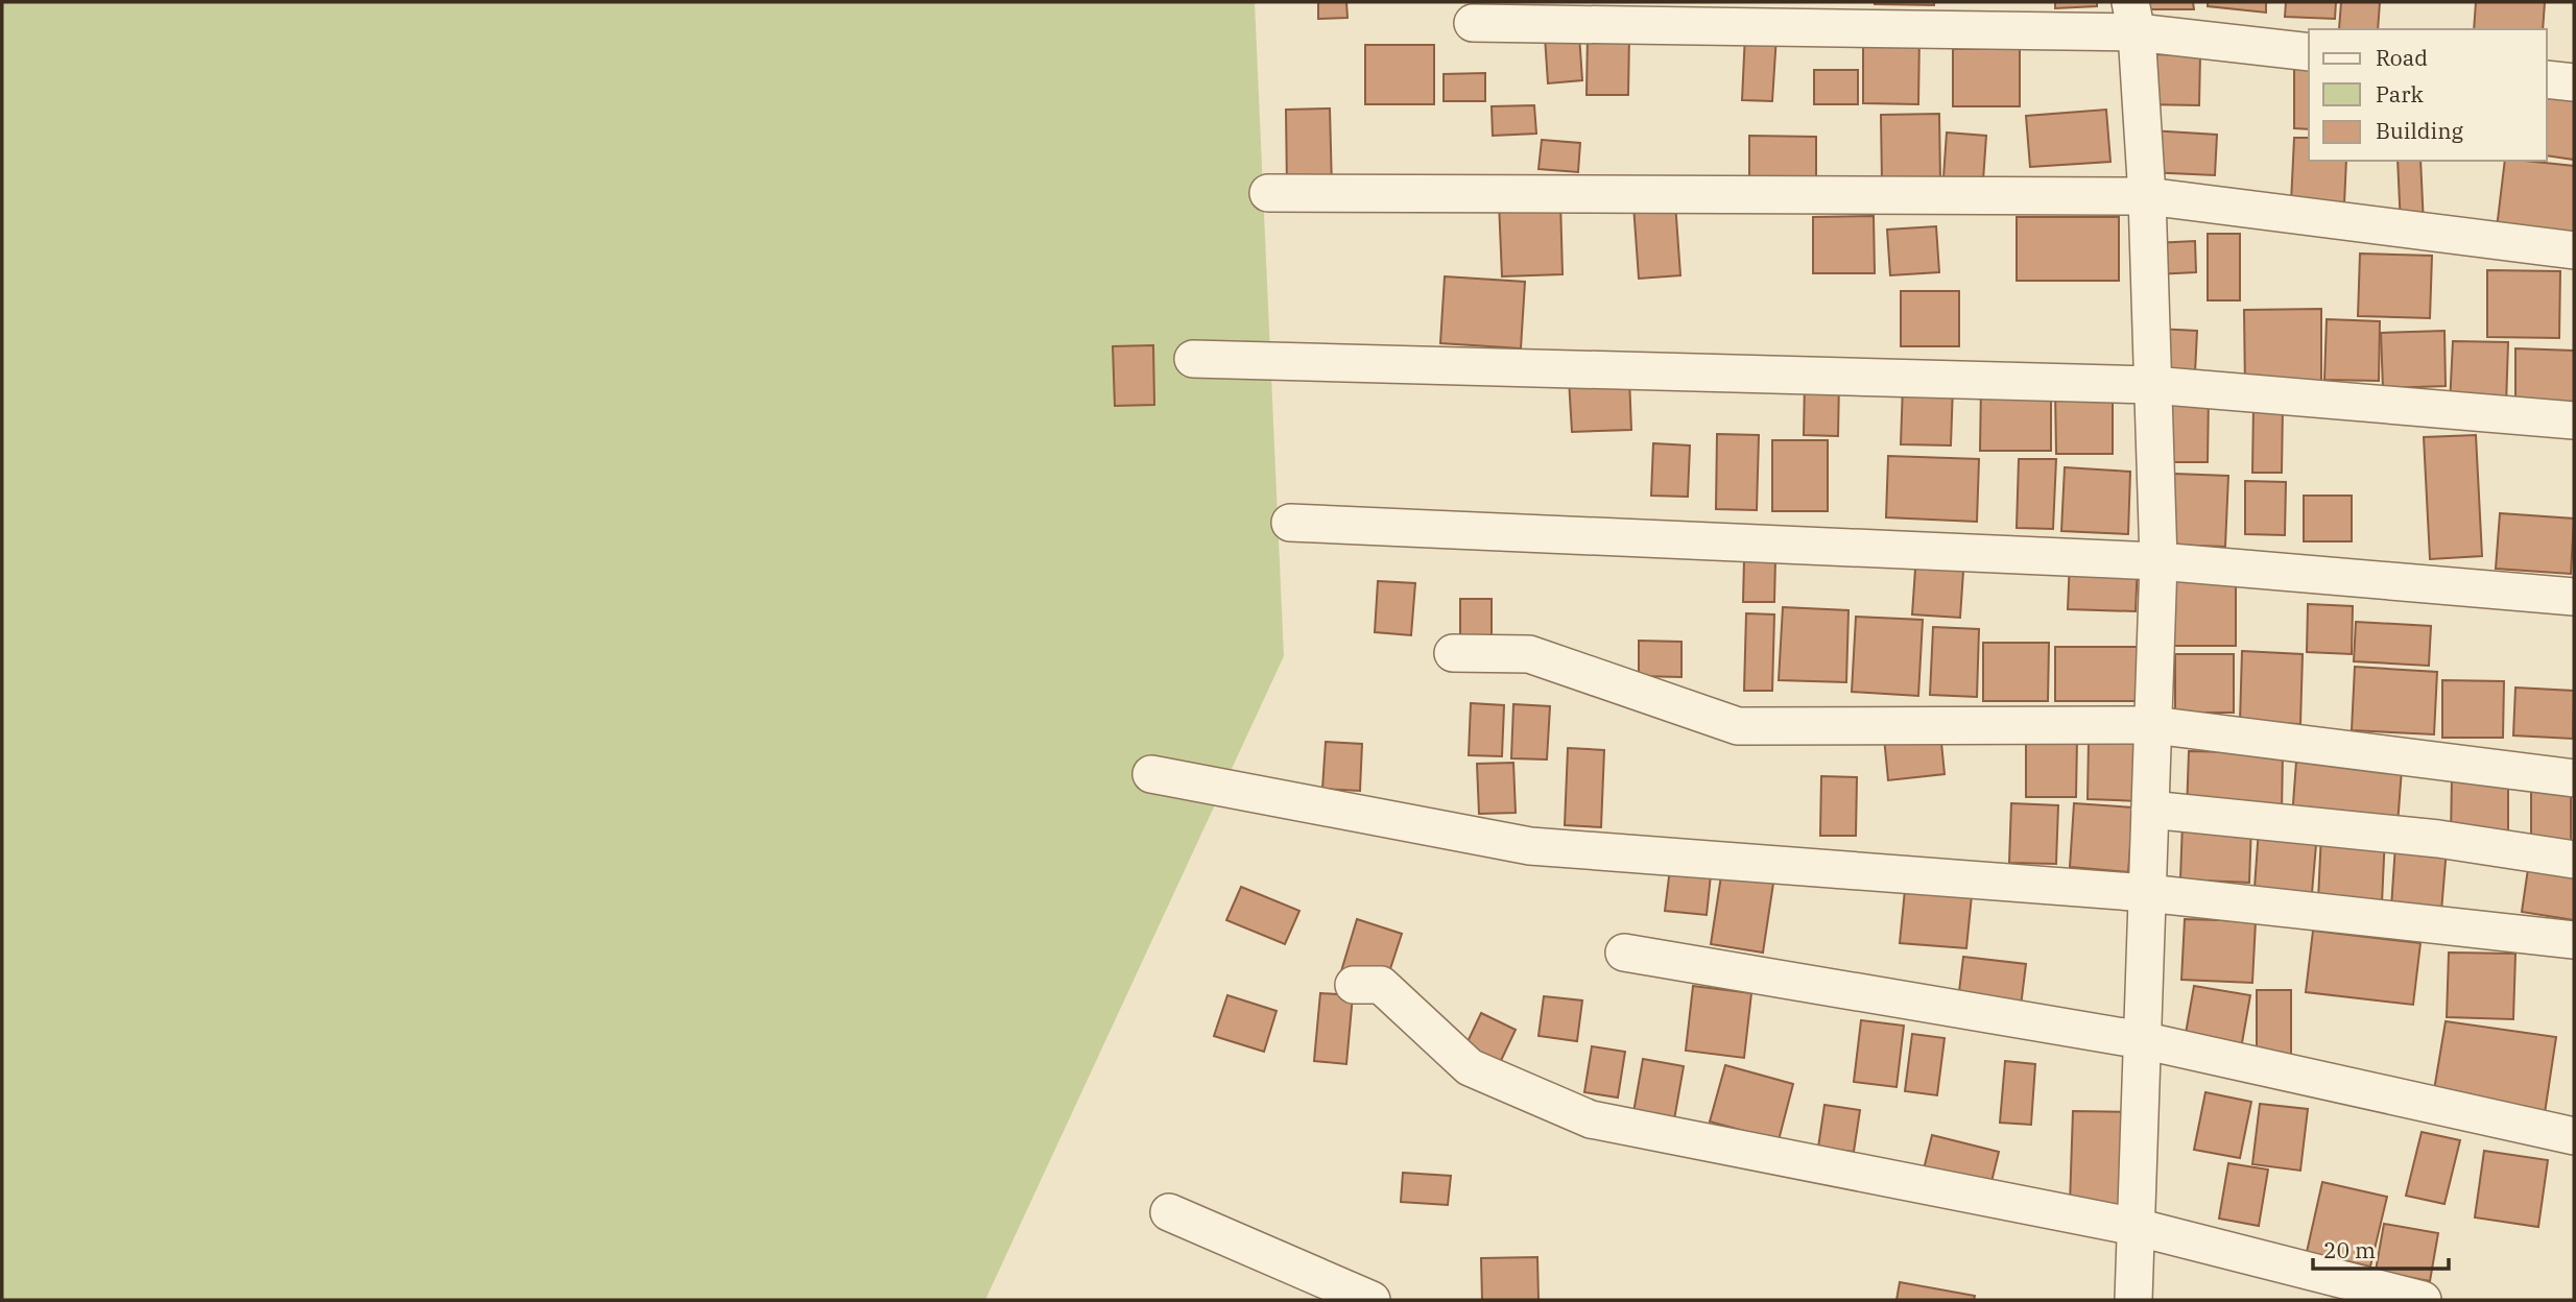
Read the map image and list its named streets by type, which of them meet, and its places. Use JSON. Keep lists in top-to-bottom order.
{
  "legend": ["Road", "Park", "Building"],
  "scale_bar": "20 m"
}
